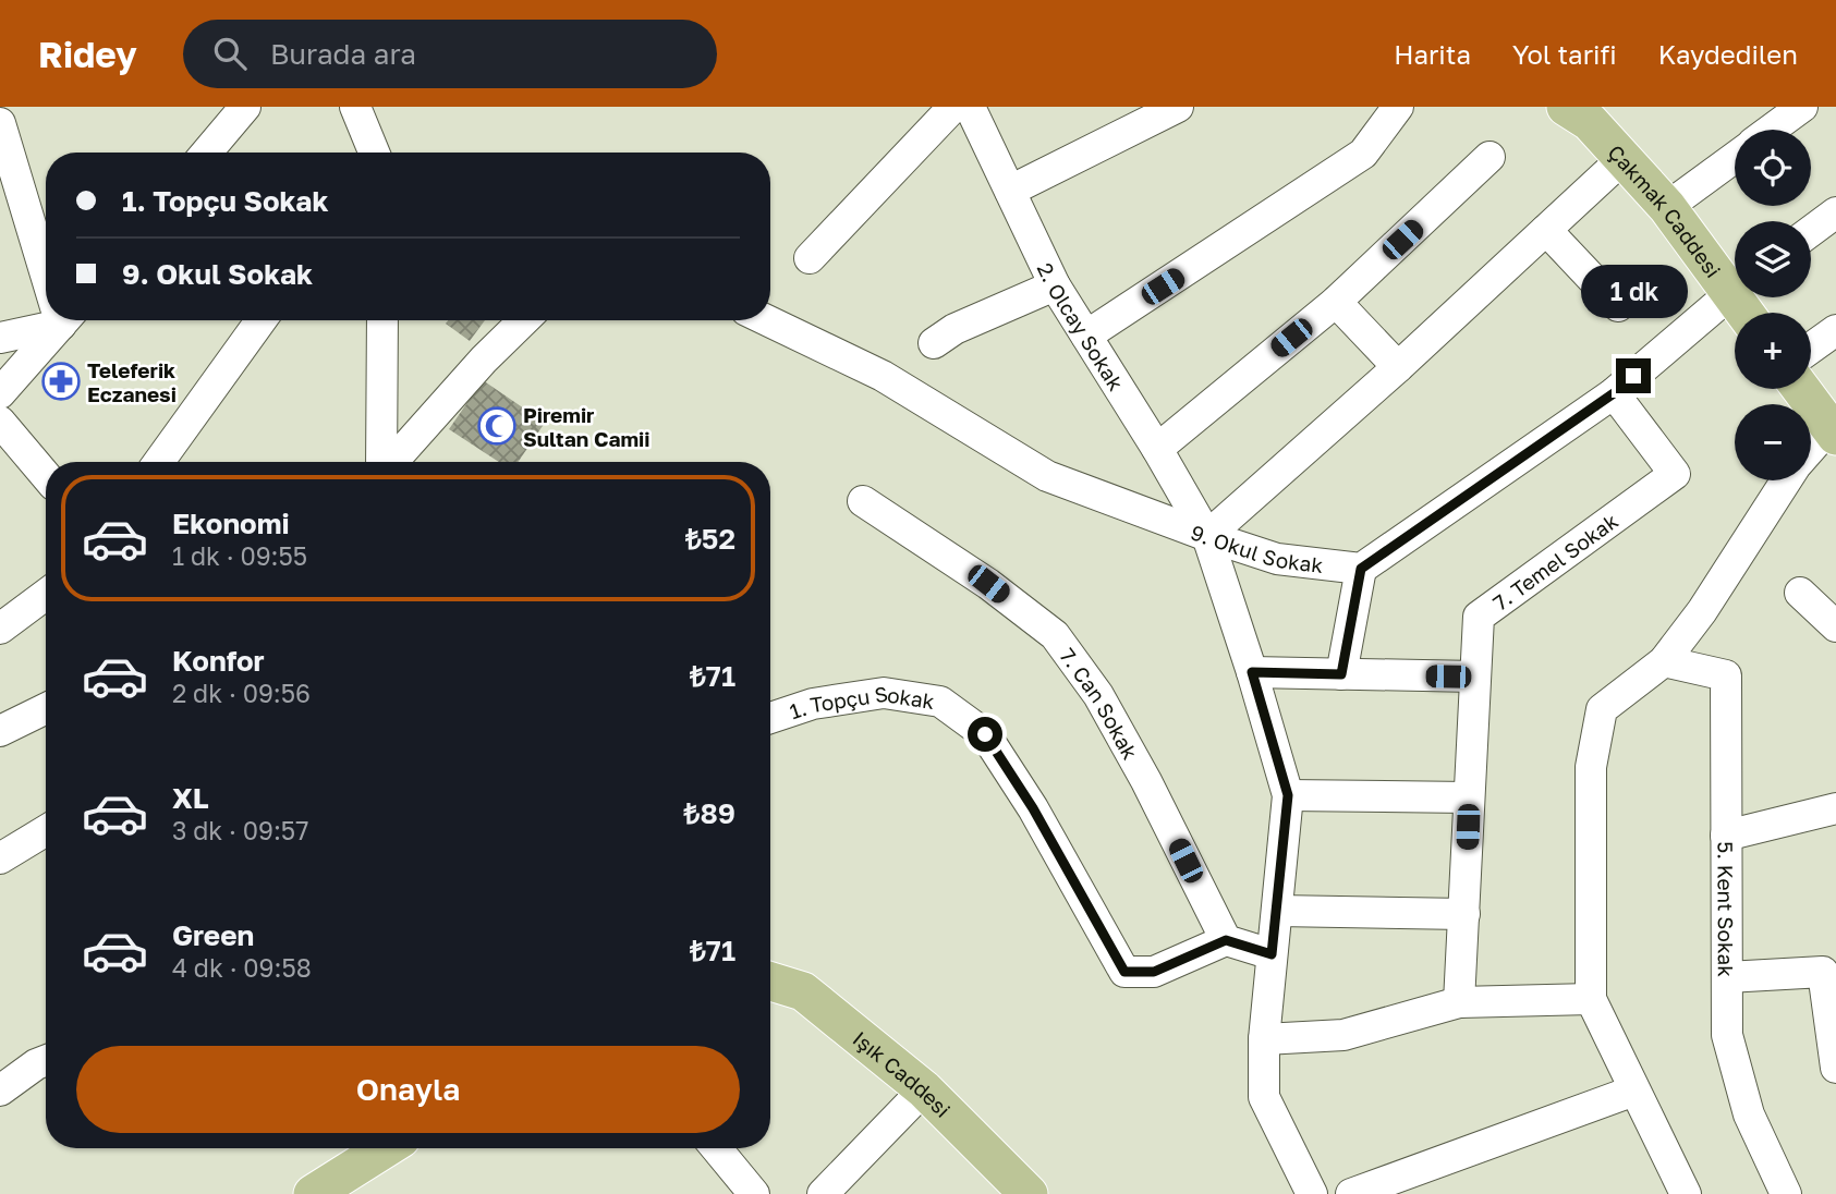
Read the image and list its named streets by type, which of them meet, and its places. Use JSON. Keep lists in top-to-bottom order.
{
  "streets": {
    "main road": ["Çakmak Caddesi", "Işık Caddesi"],
    "street": [
      "2. Olcay Sokak",
      "9. Okul Sokak",
      "7. Temel Sokak",
      "7. Can Sokak",
      "1. Topçu Sokak",
      "5. Kent Sokak"
    ]
  },
  "crossings": [
    ["2. Olcay Sokak", "9. Okul Sokak"],
    ["7. Can Sokak", "1. Topçu Sokak"]
  ],
  "places": {
    "pharmacy": ["Teleferik Eczanesi"],
    "mosque": ["Piremir Sultan Camii"]
  },
  "page": {
    "header": "Ridey",
    "search": "Burada ara",
    "nav": ["Harita", "Yol tarifi", "Kaydedilen"],
    "map_buttons": ["+", "−"],
    "banner": ["1. Topçu Sokak", "9. Okul Sokak"],
    "bubble": "1 dk",
    "list": [
      {
        "name": "Ekonomi",
        "note": "1 dk · 09:55",
        "value": "₺52"
      },
      {
        "name": "Konfor",
        "note": "2 dk · 09:56",
        "value": "₺71"
      },
      {
        "name": "XL",
        "note": "3 dk · 09:57",
        "value": "₺89"
      },
      {
        "name": "Green",
        "note": "4 dk · 09:58",
        "value": "₺71"
      }
    ],
    "buttons": "Onayla"
  }
}
